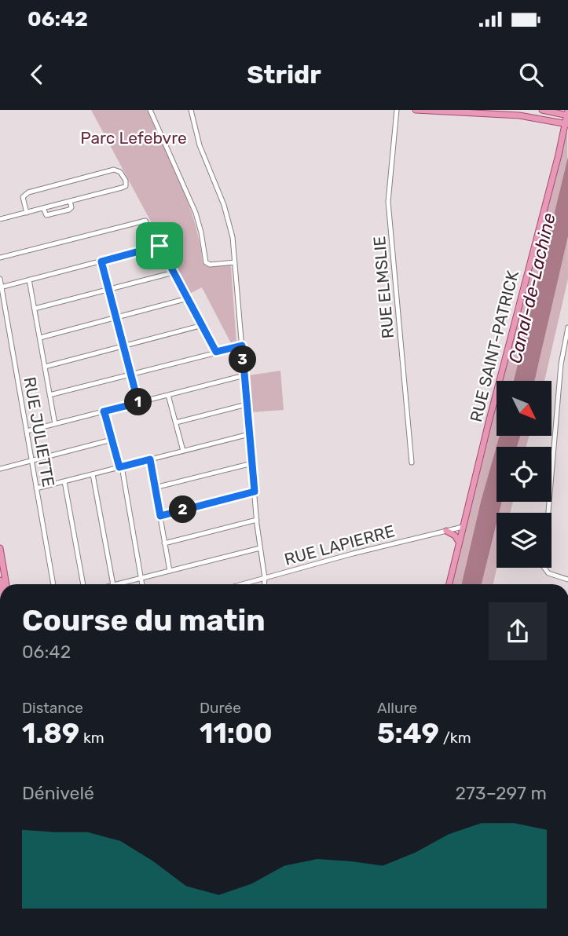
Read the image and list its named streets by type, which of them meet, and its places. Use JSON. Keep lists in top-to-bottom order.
{
  "streets": {
    "main road": ["RUE SAINT-PATRICK"],
    "street": ["RUE ELMSLIE", "RUE JULIETTE", "RUE LAPIERRE"]
  },
  "crossings": [
    ["RUE SAINT-PATRICK", "RUE LAPIERRE"]
  ],
  "water": ["Canal-de-Lachine"],
  "parks": ["Parc Lefebvre"],
  "north": "bottom right",
  "page": {
    "status": "06:42",
    "header": "Stridr",
    "pins": ["3", "1", "2"],
    "heading": ["Course du matin", "06:42"],
    "stats": [
      ["Distance", "1.89 km"],
      ["Durée", "11:00"],
      ["Allure", "5:49 /km"]
    ],
    "chart": ["Dénivelé", "273–297 m"]
  }
}
